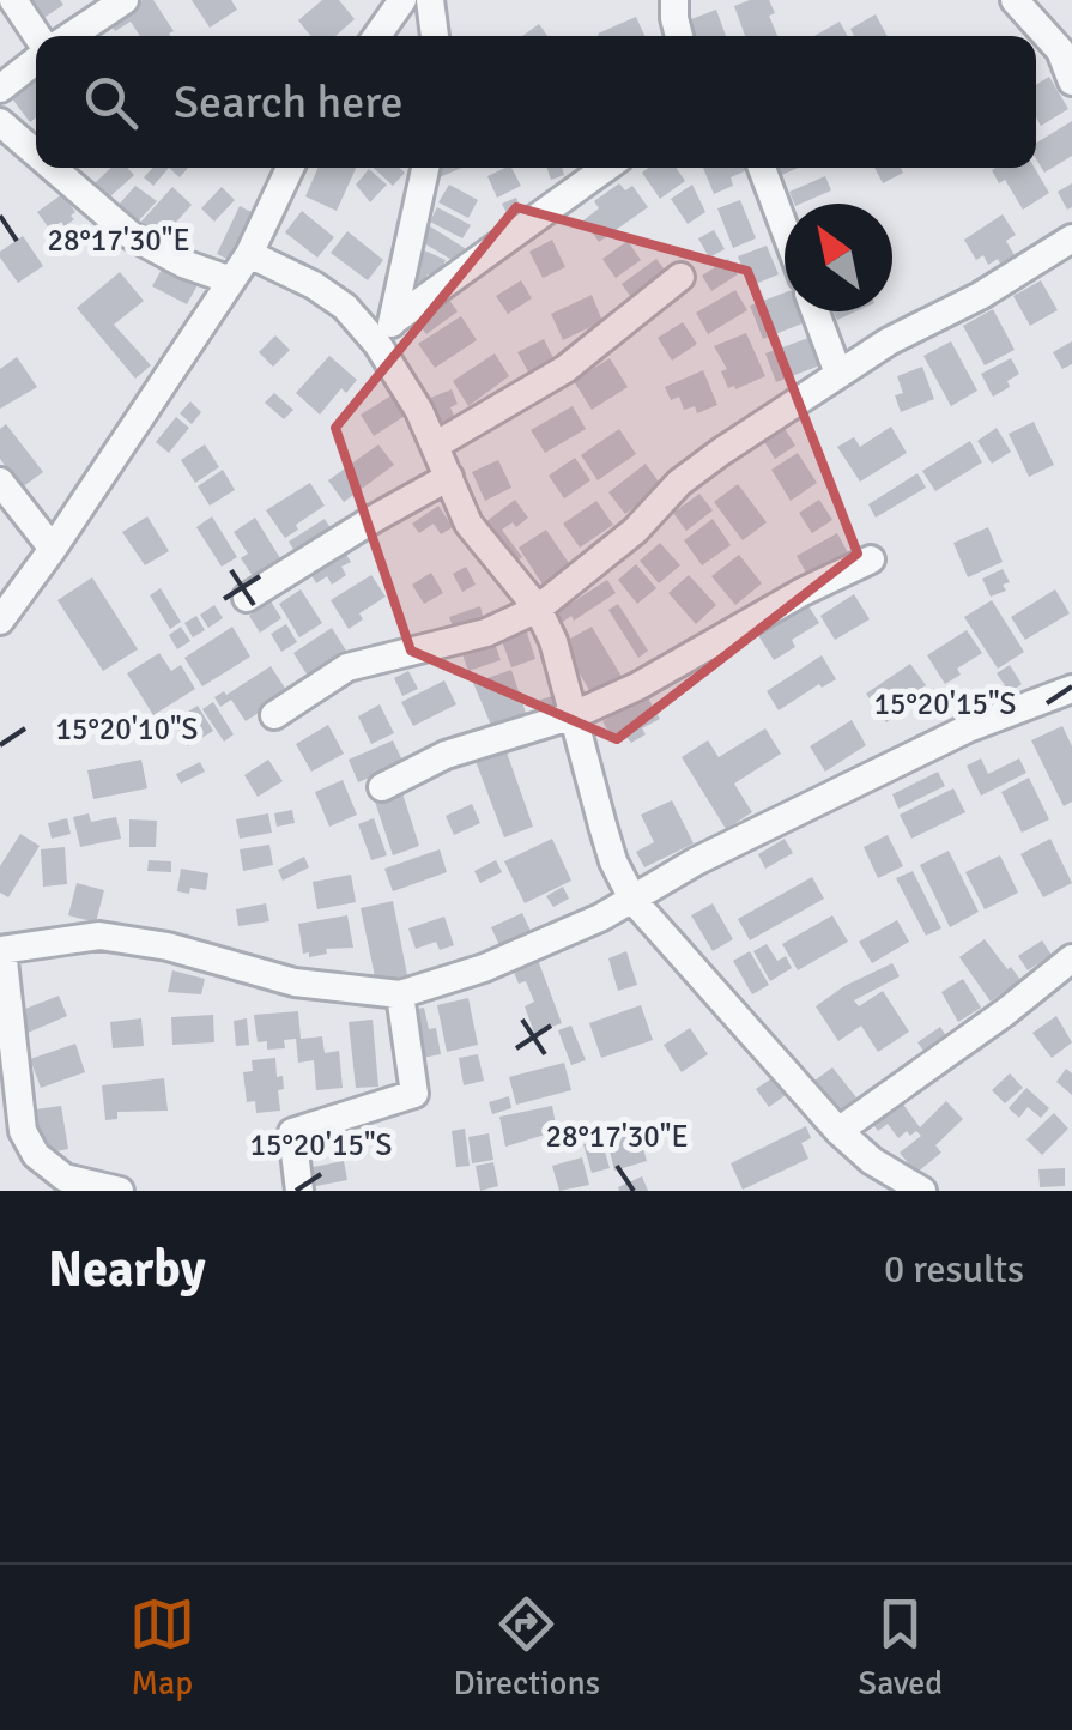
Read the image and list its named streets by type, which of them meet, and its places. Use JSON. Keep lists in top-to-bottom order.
{
  "north": "top left",
  "page": {
    "search": "Search here",
    "heading": ["Nearby", "0 results"],
    "nav": ["Map", "Directions", "Saved"]
  },
  "coordinates": ["28°17'30\"E", "15°20'15\"S", "15°20'10\"S"]
}
